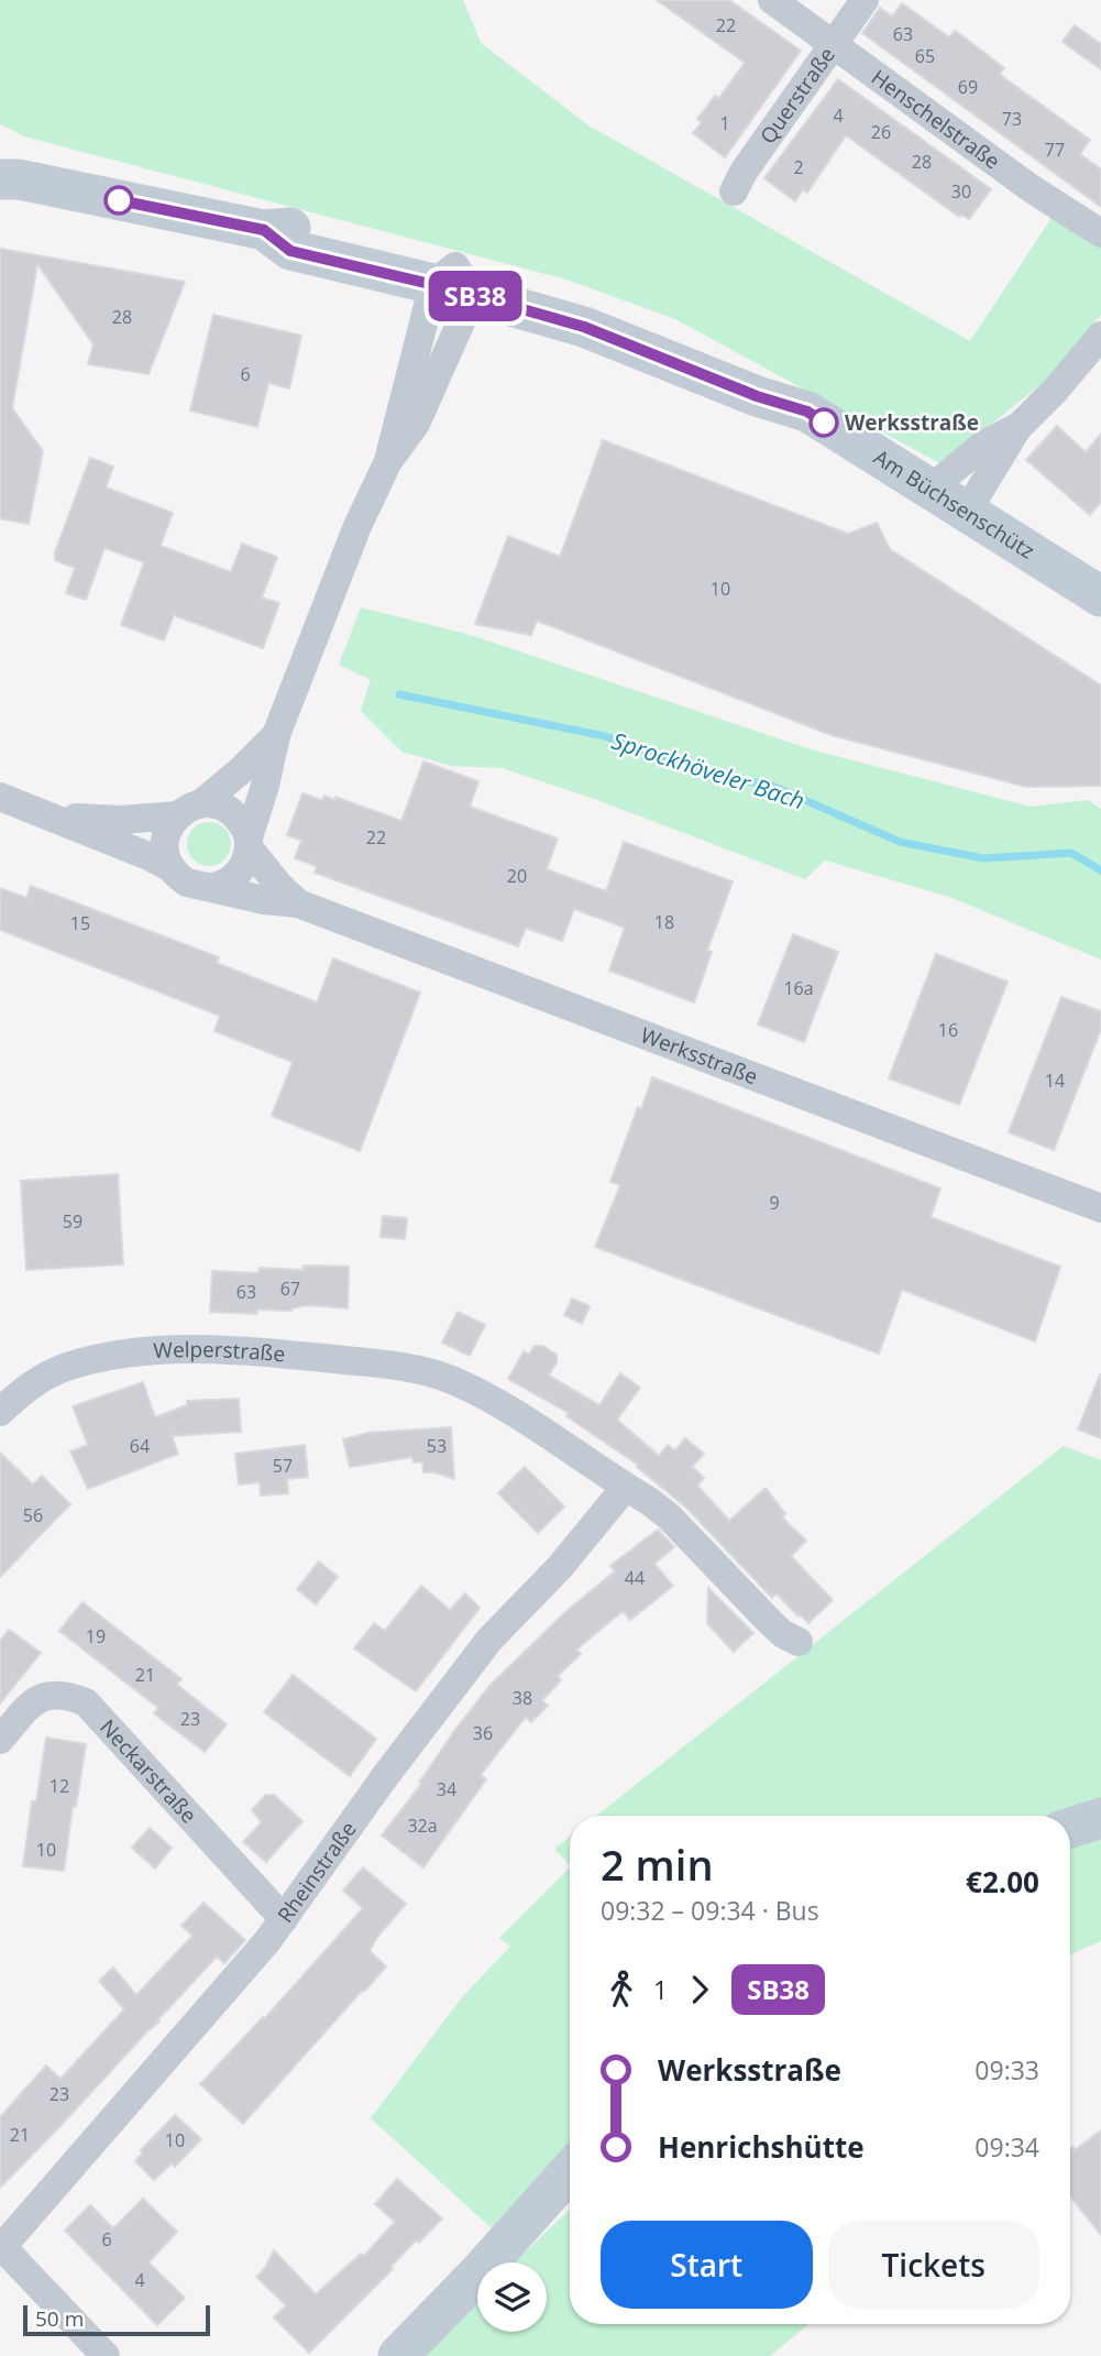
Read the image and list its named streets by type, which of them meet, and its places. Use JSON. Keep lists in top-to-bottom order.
{
  "streets": {
    "street": [
      "Querstraße",
      "Henschelstraße",
      "Am Büchsenschütz",
      "Werksstraße",
      "Welperstraße",
      "Neckarstraße",
      "Rheinstraße"
    ]
  },
  "crossings": [
    ["Querstraße", "Henschelstraße"],
    ["Welperstraße", "Rheinstraße"],
    ["Neckarstraße", "Rheinstraße"]
  ],
  "water": ["Sprockhöveler Bach"],
  "places": ["Werksstraße"],
  "lines": ["bus line SB38"],
  "house_numbers": [
    "22",
    "63",
    "65",
    "69",
    "4",
    "73",
    "1",
    "26",
    "77",
    "28",
    "2",
    "30",
    "28",
    "6",
    "10",
    "22",
    "20",
    "18",
    "15",
    "16a",
    "16",
    "14",
    "9",
    "59",
    "67",
    "63",
    "64",
    "53",
    "57",
    "56",
    "44",
    "19",
    "21",
    "38",
    "23",
    "36",
    "12",
    "34",
    "32a",
    "10",
    "23",
    "21",
    "10",
    "6",
    "4"
  ],
  "scale_bar": "50 m",
  "page": {
    "on_map": "SB38",
    "heading": ["2 min", "09:32 – 09:34 · Bus", "€2.00"],
    "legs": ["1", "SB38"],
    "list": [
      {
        "name": "Werksstraße",
        "value": "09:33"
      },
      {
        "name": "Henrichshütte",
        "value": "09:34"
      }
    ],
    "buttons": ["Start", "Tickets"],
    "scale": "50 m"
  }
}
